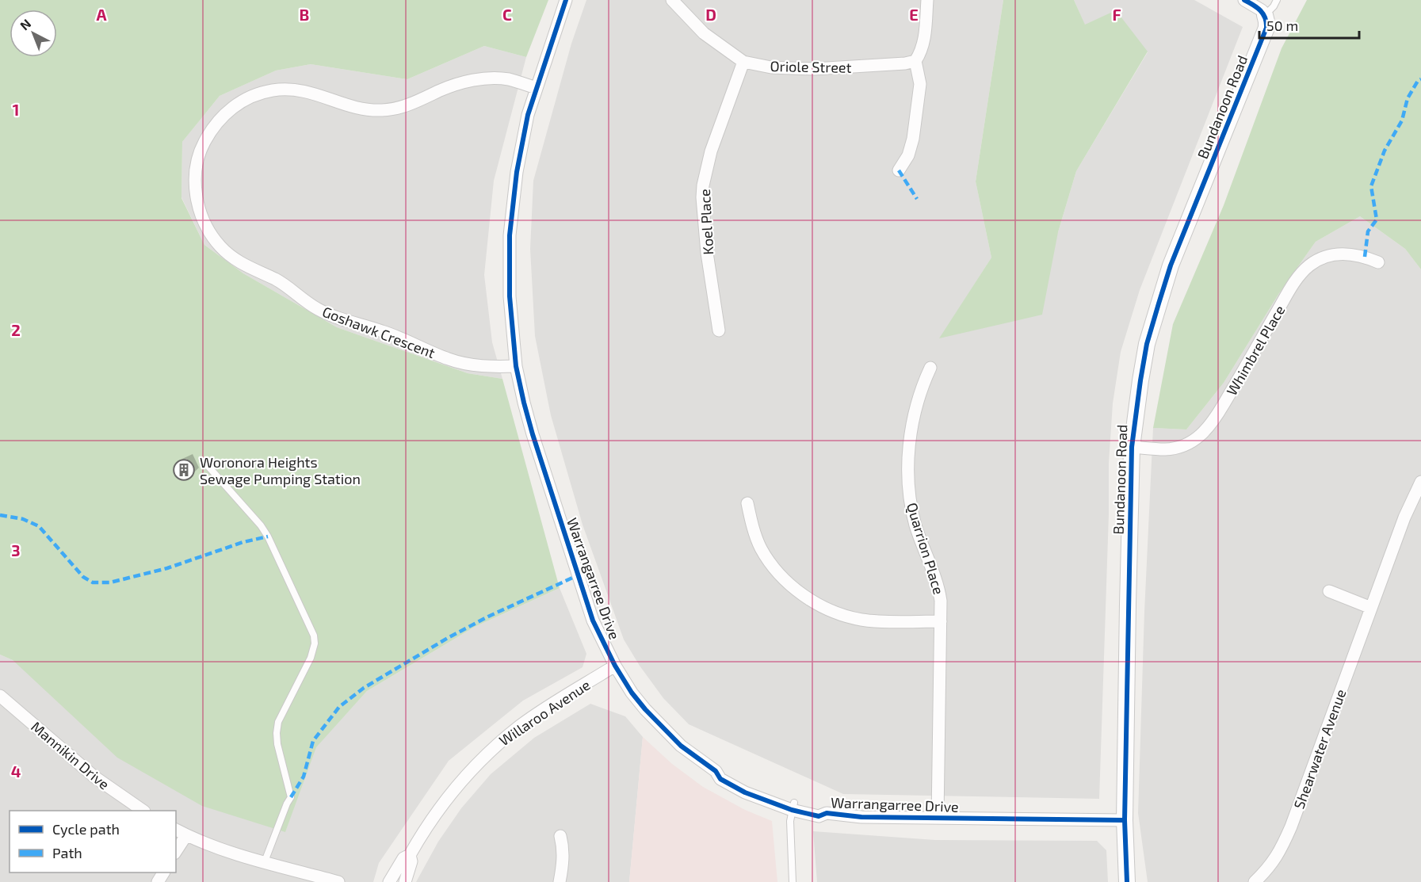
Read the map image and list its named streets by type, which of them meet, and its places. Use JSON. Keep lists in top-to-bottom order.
{
  "streets": {
    "street": [
      "Oriole Street",
      "Bundanoon Road",
      "Koel Place",
      "Goshawk Crescent",
      "Whimbrel Place",
      "Quarrion Place",
      "Warrangarree Drive",
      "Willaroo Avenue",
      "Shearwater Avenue",
      "Mannikin Drive"
    ]
  },
  "crossings": [
    ["Oriole Street", "Koel Place"],
    ["Bundanoon Road", "Whimbrel Place"],
    ["Bundanoon Road", "Warrangarree Drive"],
    ["Goshawk Crescent", "Warrangarree Drive"],
    ["Quarrion Place", "Warrangarree Drive"],
    ["Warrangarree Drive", "Willaroo Avenue"]
  ],
  "places": {
    "building": ["Woronora Heights Sewage Pumping Station"]
  },
  "legend": ["Cycle path", "Path"],
  "scale_bar": "50 m",
  "north": "top left",
  "grid": {
    "columns": [
      "A",
      "B",
      "C",
      "D",
      "E",
      "F"
    ],
    "rows": [
      "1",
      "2",
      "3",
      "4"
    ]
  }
}
